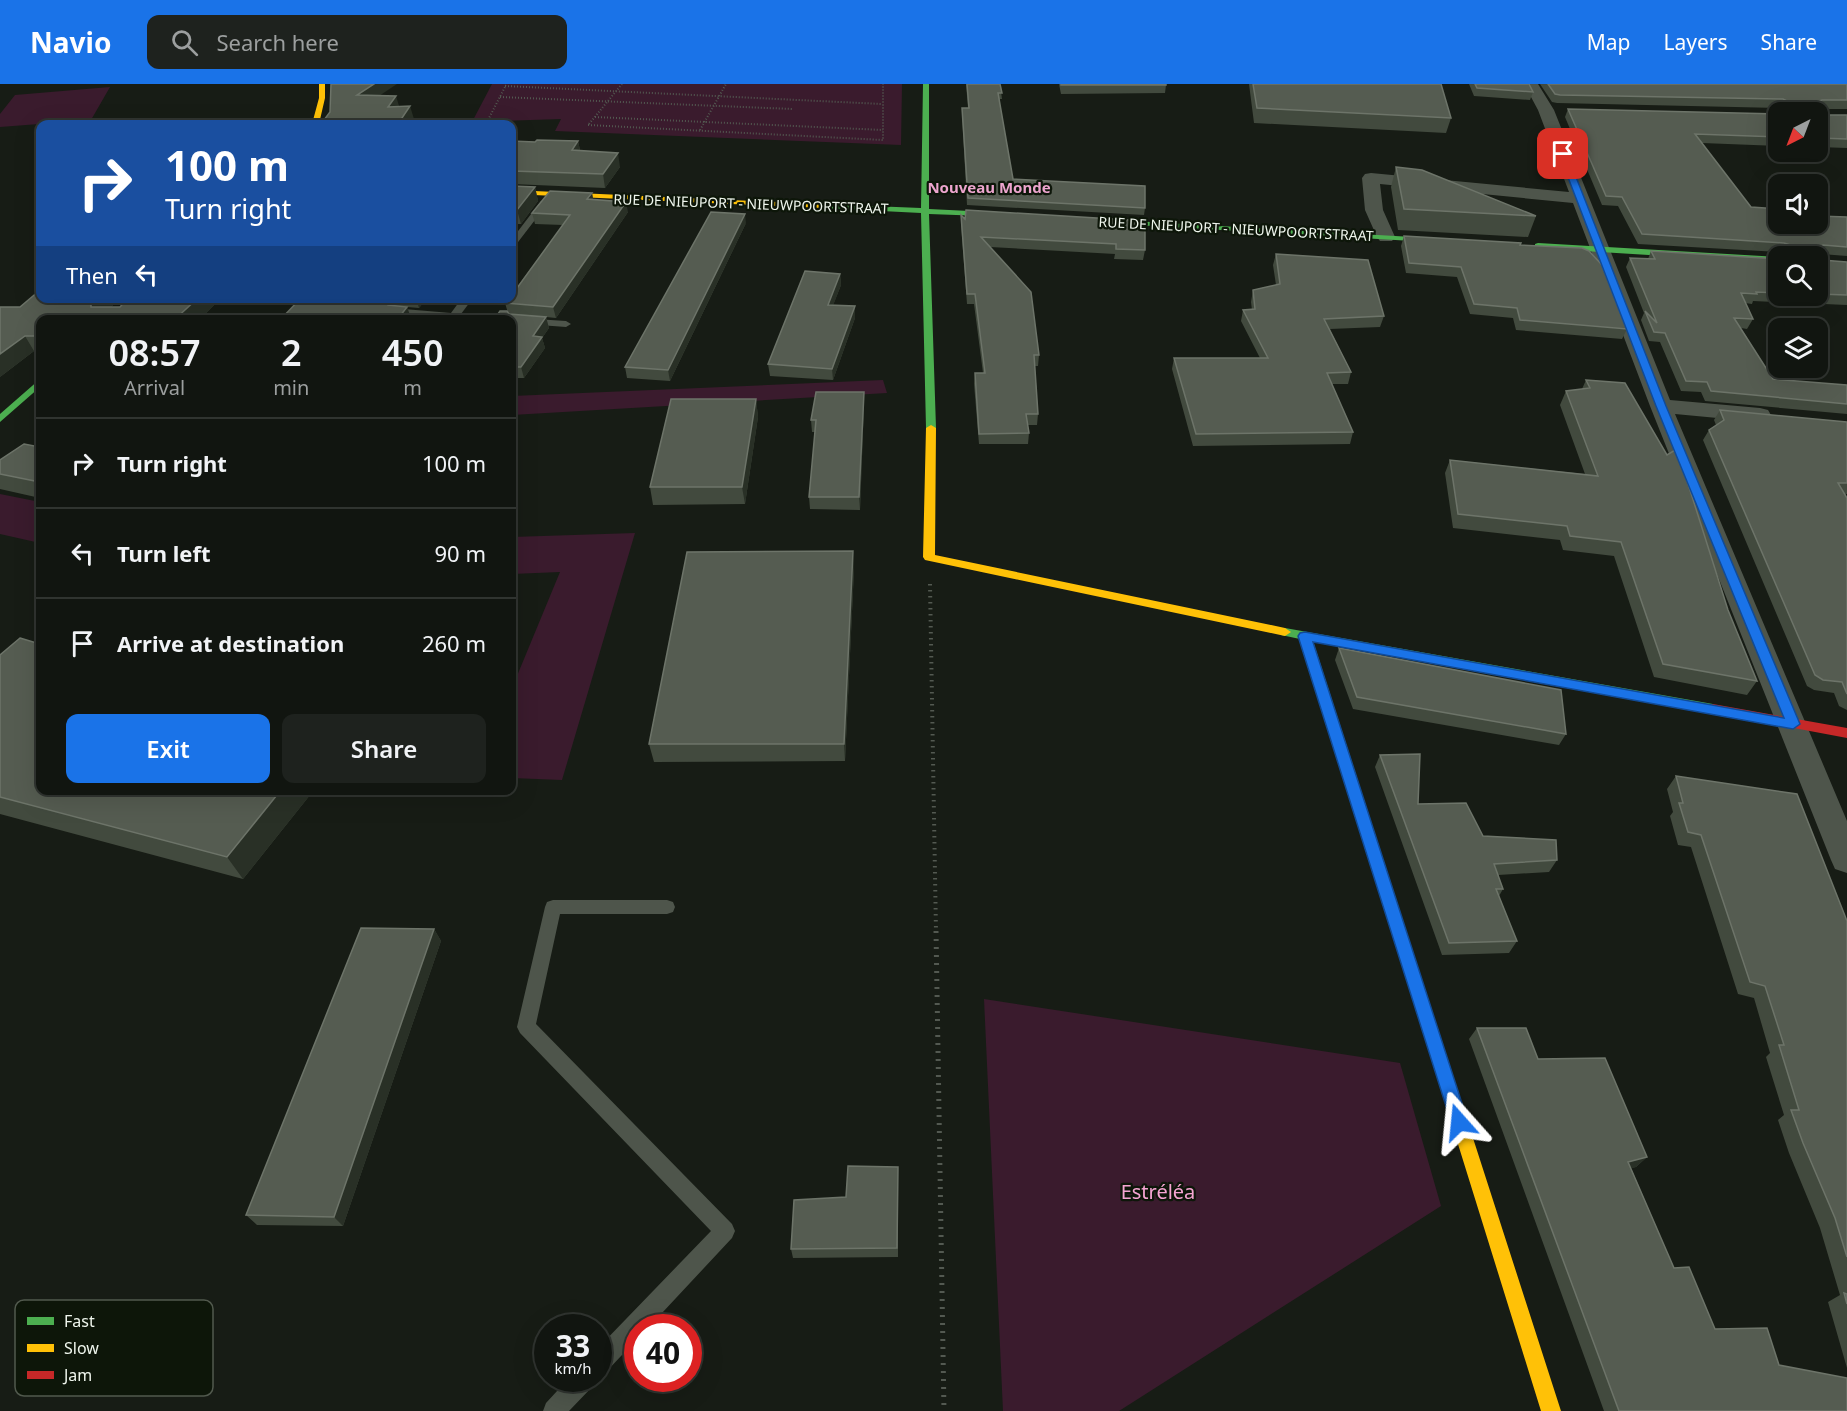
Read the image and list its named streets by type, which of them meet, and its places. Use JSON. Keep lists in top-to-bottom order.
{
  "streets": {
    "street": ["RUE DE NIEUPORT - NIEUWPOORTSTRAAT"]
  },
  "districts": ["Nouveau Monde"],
  "parks": ["Estréléa"],
  "legend": ["Fast", "Slow", "Jam"],
  "north": "bottom left",
  "page": {
    "header": "Navio",
    "search": "Search here",
    "nav": ["Map", "Layers", "Share"],
    "turn": ["100 m", "Turn right"],
    "then": "Then",
    "eta": [
      "08:57",
      "Arrival",
      "2",
      "min",
      "450",
      "m"
    ],
    "list": [
      {
        "name": "Turn right",
        "value": "100 m"
      },
      {
        "name": "Turn left",
        "value": "90 m"
      },
      {
        "name": "Arrive at destination",
        "value": "260 m"
      }
    ],
    "buttons": ["Exit", "Share"],
    "speed": "33 km/h",
    "limit": "40"
  }
}
